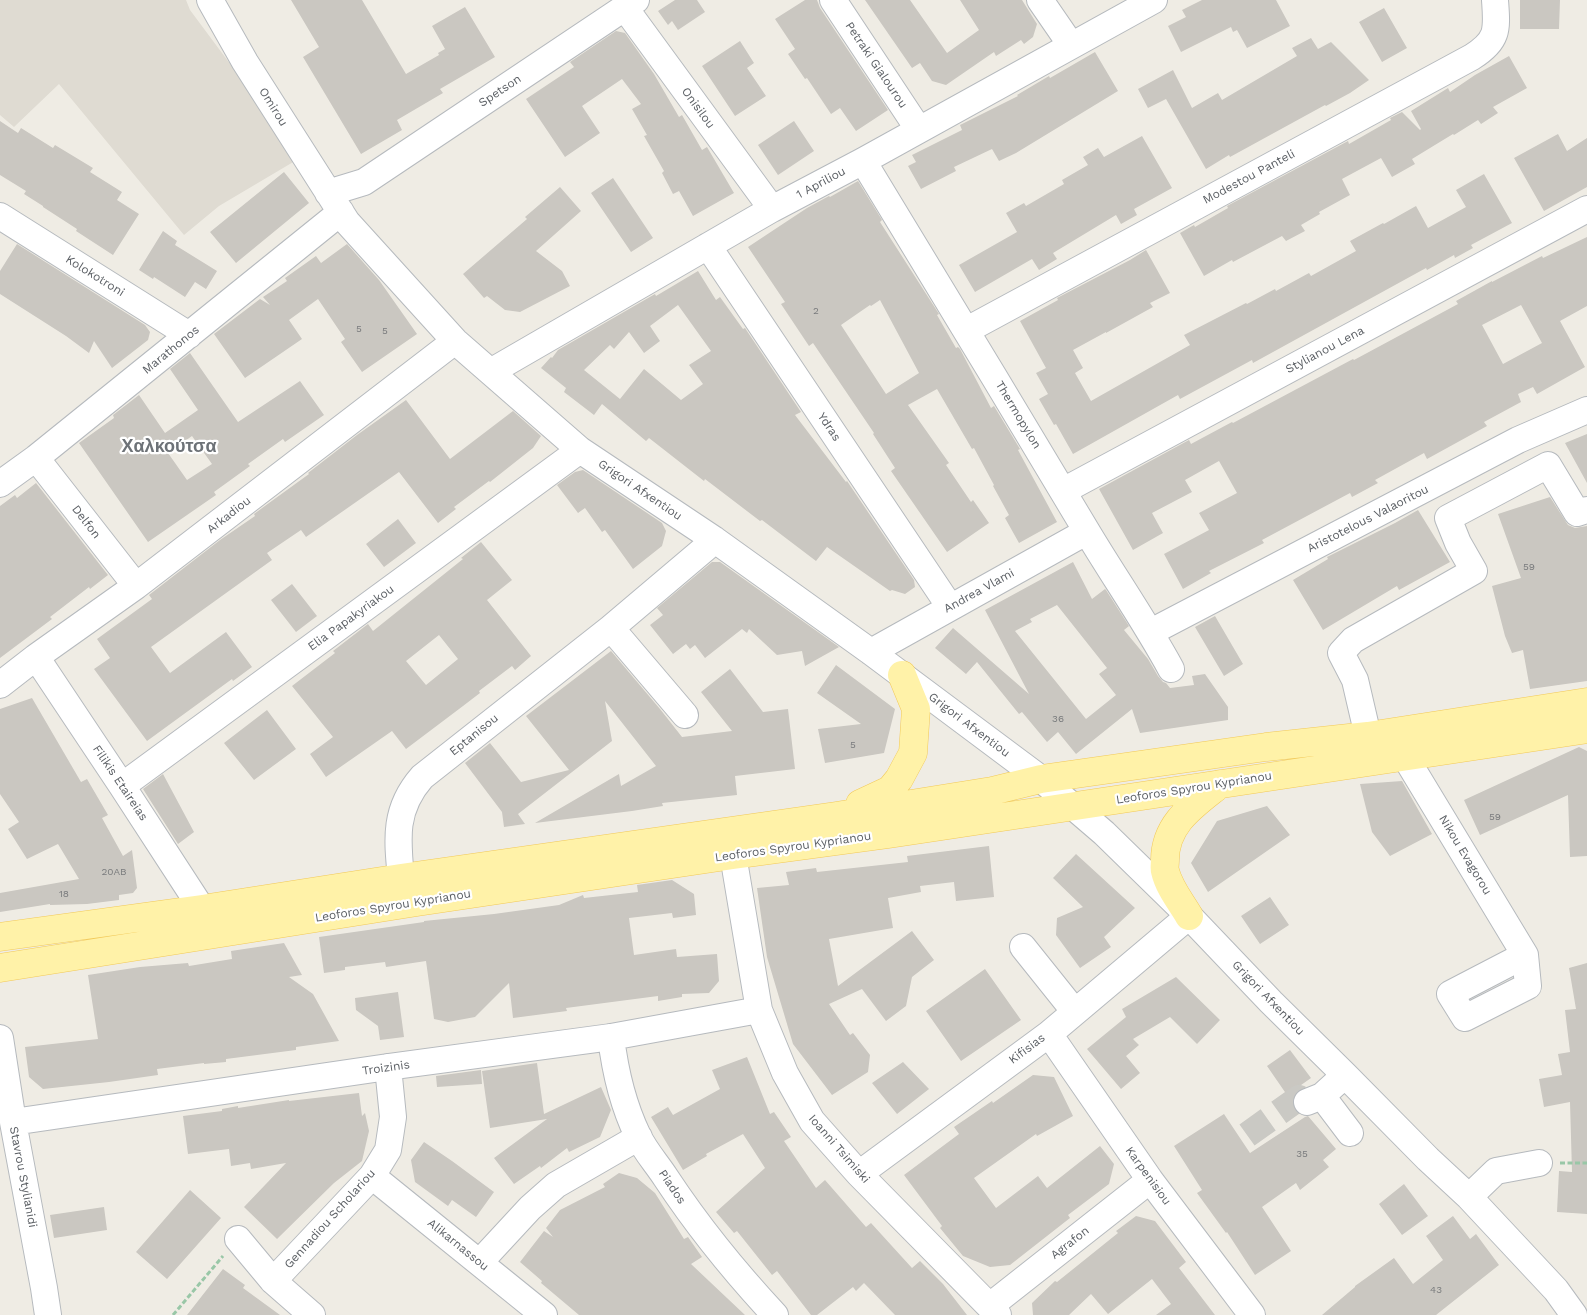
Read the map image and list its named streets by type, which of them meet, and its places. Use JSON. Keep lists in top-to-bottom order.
{
  "streets": {
    "main road": ["Leoforos Spyrou Kyprianou"],
    "street": [
      "Petraki Gialourou",
      "Spetson",
      "Omirou",
      "Onisilou",
      "Modestou Panteli",
      "1 Apriliou",
      "Kolokotroni",
      "Marathonos",
      "Stylianou Lena",
      "Thermopylon",
      "Ydras",
      "Grigori Afxentiou",
      "Arkadiou",
      "Aristotelous Valaoritou",
      "Delfon",
      "Andrea Vlami",
      "Elia Papakyriakou",
      "Eptanisou",
      "Filikis Etaireias",
      "Nikou Evagorou",
      "Kifisias",
      "Troizinis",
      "Ioanni Tsimiski",
      "Karpenisiou",
      "Stavrou Stylianidi",
      "Piados",
      "Gennadiou Scholariou",
      "Agrafon",
      "Alikarnassou"
    ]
  },
  "crossings": [
    ["Petraki Gialourou", "1 Apriliou"],
    ["Spetson", "Omirou"],
    ["Spetson", "Onisilou"],
    ["Spetson", "Marathonos"],
    ["Spetson", "Grigori Afxentiou"],
    ["Omirou", "Marathonos"],
    ["Omirou", "Grigori Afxentiou"],
    ["Onisilou", "1 Apriliou"],
    ["Modestou Panteli", "Thermopylon"],
    ["1 Apriliou", "Thermopylon"],
    ["1 Apriliou", "Ydras"],
    ["1 Apriliou", "Grigori Afxentiou"],
    ["Kolokotroni", "Marathonos"],
    ["Marathonos", "Grigori Afxentiou"],
    ["Marathonos", "Delfon"],
    ["Stylianou Lena", "Thermopylon"],
    ["Thermopylon", "Aristotelous Valaoritou"],
    ["Thermopylon", "Andrea Vlami"],
    ["Ydras", "Andrea Vlami"],
    ["Grigori Afxentiou", "Arkadiou"],
    ["Grigori Afxentiou", "Andrea Vlami"],
    ["Grigori Afxentiou", "Elia Papakyriakou"],
    ["Grigori Afxentiou", "Eptanisou"],
    ["Grigori Afxentiou", "Leoforos Spyrou Kyprianou"],
    ["Grigori Afxentiou", "Kifisias"],
    ["Arkadiou", "Delfon"],
    ["Arkadiou", "Filikis Etaireias"],
    ["Elia Papakyriakou", "Filikis Etaireias"],
    ["Eptanisou", "Leoforos Spyrou Kyprianou"],
    ["Filikis Etaireias", "Leoforos Spyrou Kyprianou"],
    ["Leoforos Spyrou Kyprianou", "Nikou Evagorou"],
    ["Leoforos Spyrou Kyprianou", "Ioanni Tsimiski"],
    ["Kifisias", "Ioanni Tsimiski"],
    ["Kifisias", "Karpenisiou"],
    ["Troizinis", "Ioanni Tsimiski"],
    ["Troizinis", "Stavrou Stylianidi"],
    ["Troizinis", "Piados"],
    ["Troizinis", "Gennadiou Scholariou"],
    ["Ioanni Tsimiski", "Agrafon"],
    ["Karpenisiou", "Agrafon"],
    ["Gennadiou Scholariou", "Alikarnassou"]
  ],
  "districts": ["Χαλκούτσα"],
  "house_numbers": [
    "2",
    "5",
    "5",
    "59",
    "36",
    "5",
    "59",
    "20AB",
    "18",
    "35",
    "43"
  ]
}
